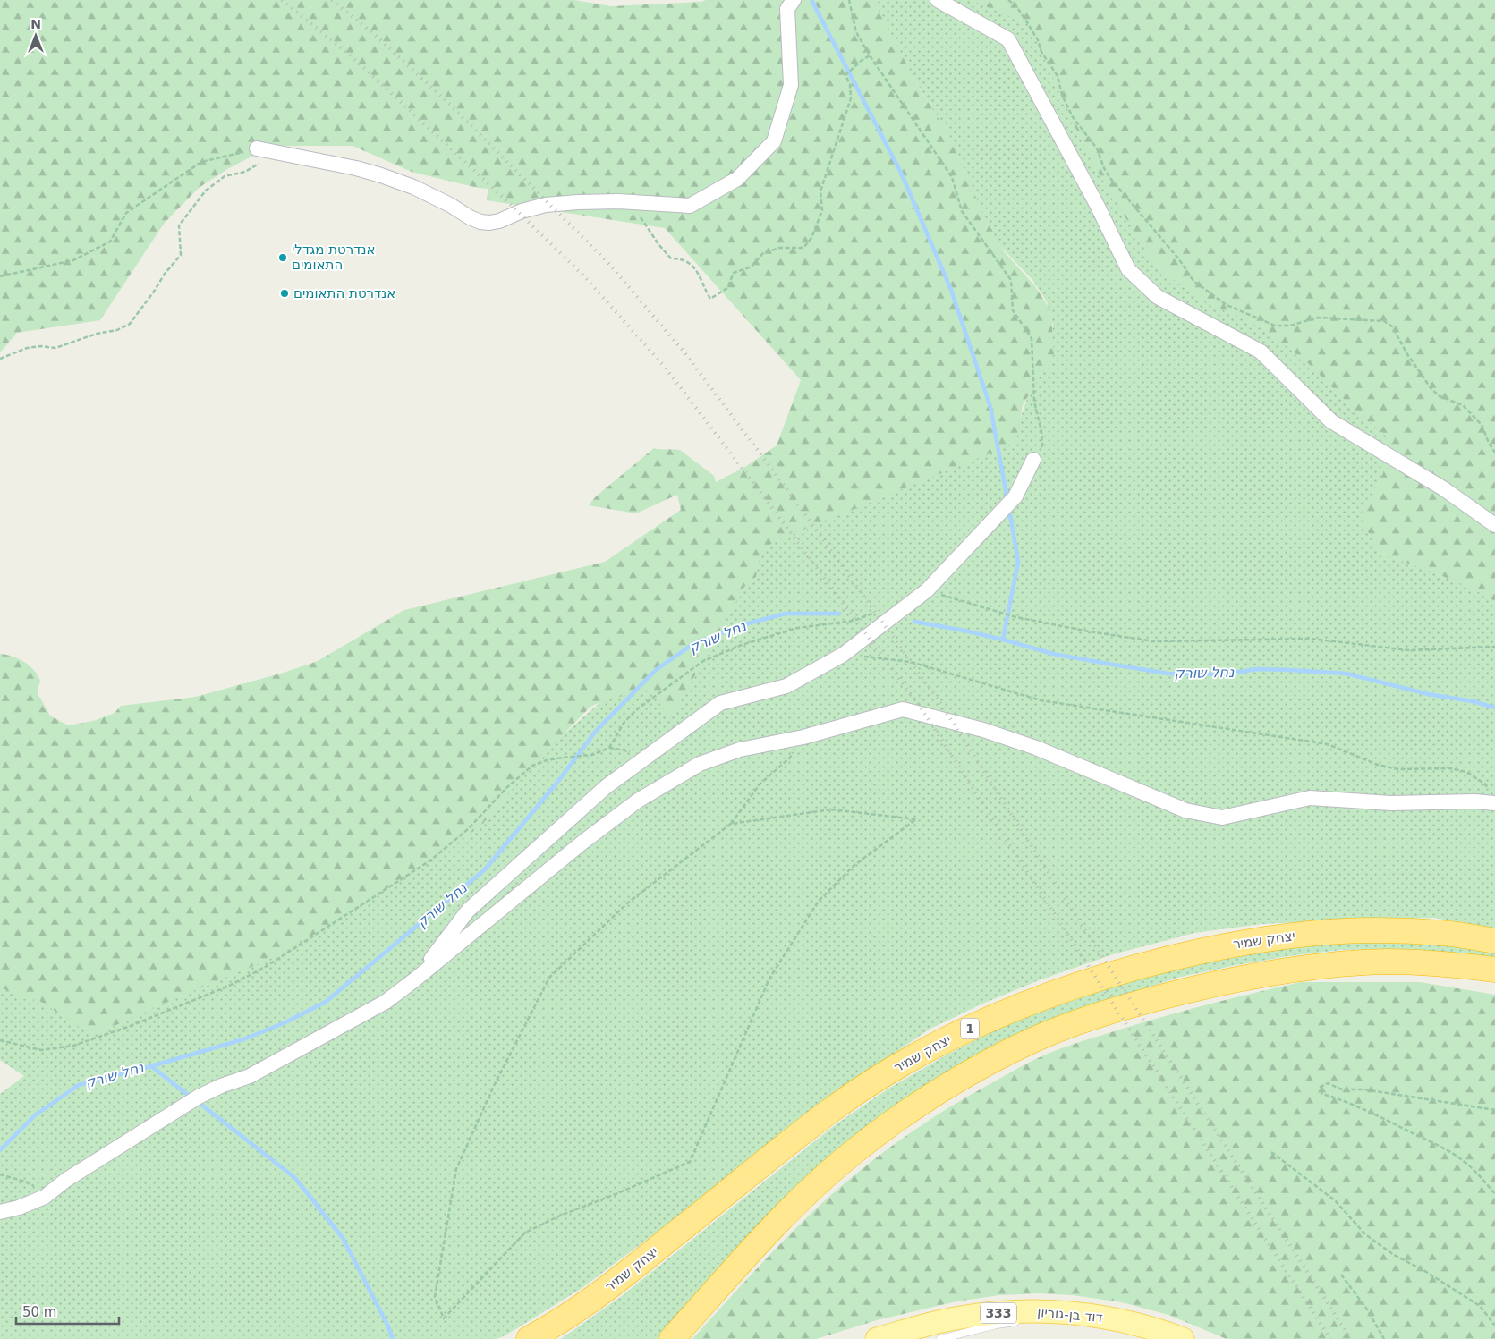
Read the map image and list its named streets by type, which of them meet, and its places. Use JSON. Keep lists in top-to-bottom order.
{
  "streets": {
    "highway": ["יצחק שמיר", "1"],
    "main road": ["333", "דוד בן-גוריון"]
  },
  "water": ["נחל שורק"],
  "places": ["אנדרטת מגדלי התאומים", "אנדרטת התאומים"],
  "scale_bar": "50 m",
  "north": "top"
}
